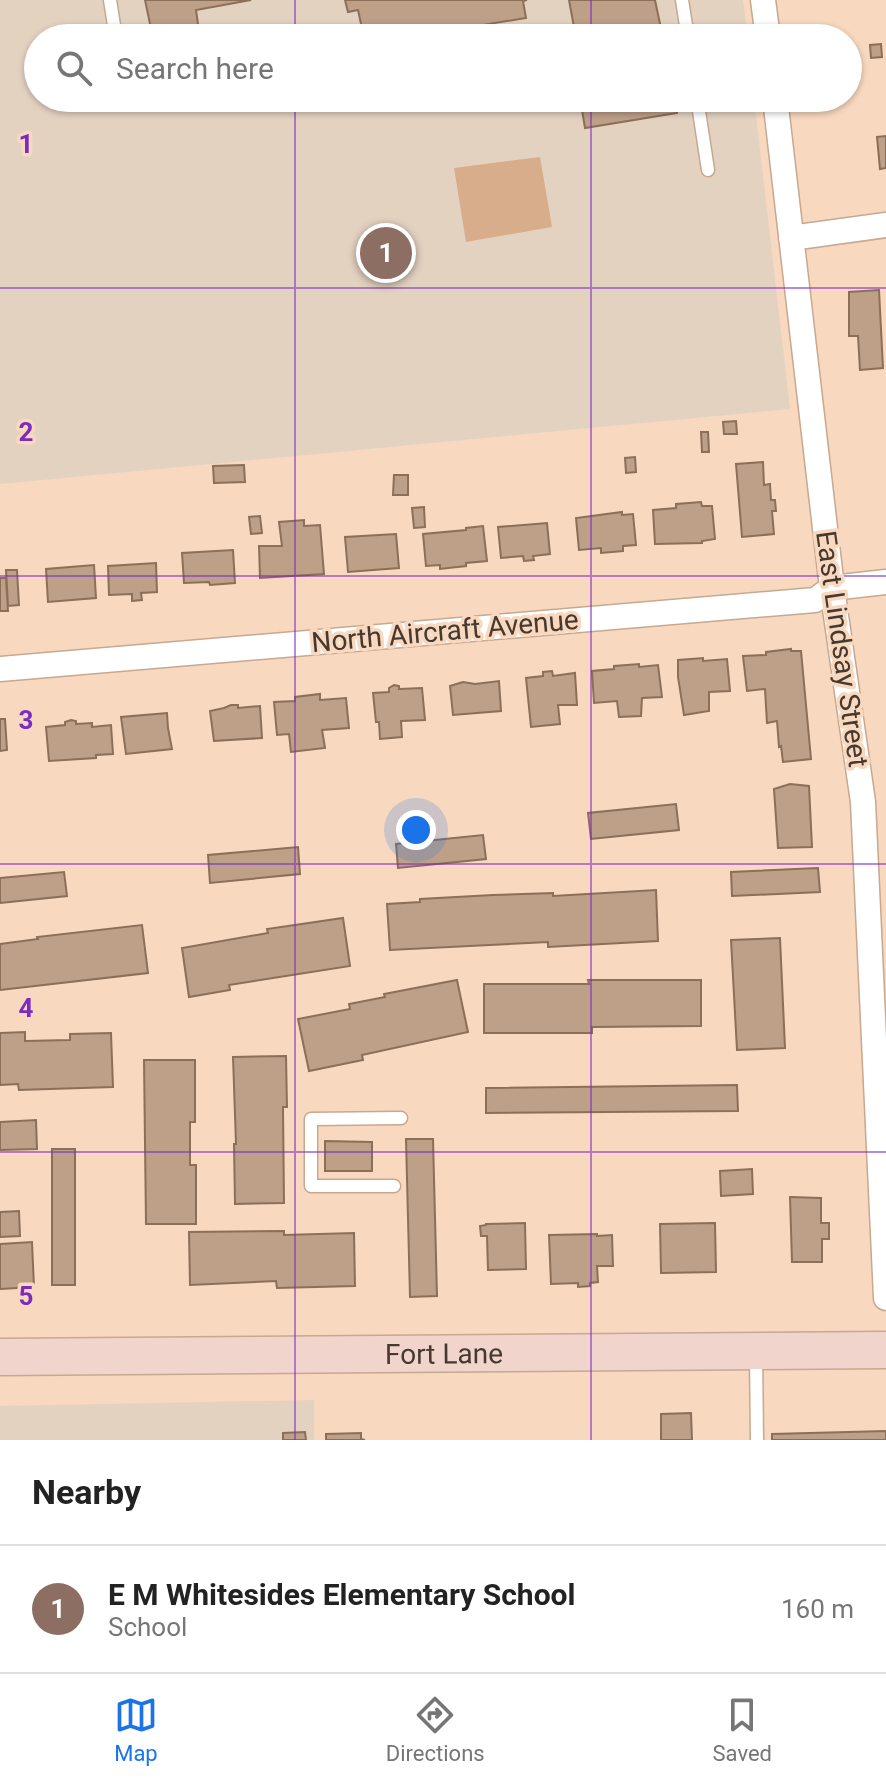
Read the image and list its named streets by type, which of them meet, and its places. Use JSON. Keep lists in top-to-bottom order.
{
  "streets": {
    "main road": ["Fort Lane"],
    "street": ["North Aircraft Avenue", "East Lindsay Street"]
  },
  "crossings": [
    ["North Aircraft Avenue", "East Lindsay Street"]
  ],
  "page": {
    "search": "Search here",
    "pins": "1",
    "heading": "Nearby",
    "list": [
      {
        "mark": "1",
        "name": "E M Whitesides Elementary School",
        "note": "School",
        "value": "160 m"
      }
    ],
    "nav": ["Map", "Directions", "Saved"]
  },
  "grid": {
    "rows": [
      "1",
      "2",
      "3",
      "4",
      "5"
    ]
  }
}
